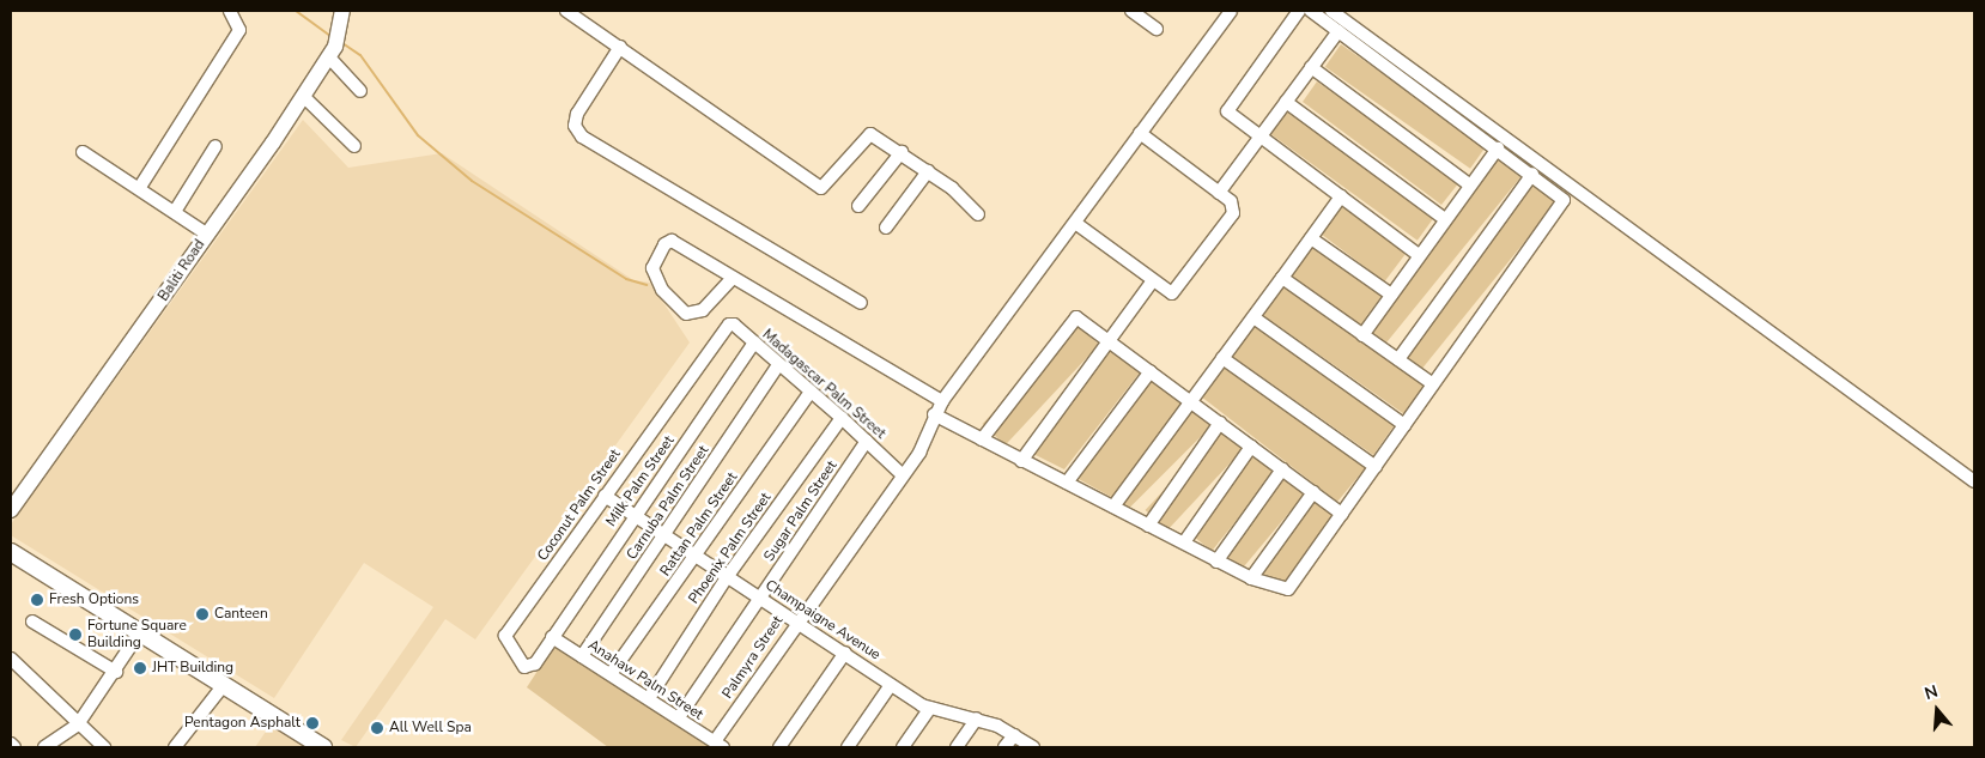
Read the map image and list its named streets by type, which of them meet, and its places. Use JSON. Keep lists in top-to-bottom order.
{
  "streets": {
    "main road": ["Baliti Road"],
    "street": [
      "Madagascar Palm Street",
      "Milk Palm Street",
      "Carnuba Palm Street",
      "Coconut Palm Street",
      "Sugar Palm Street",
      "Rattan Palm Street",
      "Phoenix Palm Street",
      "Champaigne Avenue",
      "Palmyra Street",
      "Anahaw Palm Street"
    ]
  },
  "crossings": [
    ["Madagascar Palm Street", "Milk Palm Street"],
    ["Madagascar Palm Street", "Carnuba Palm Street"],
    ["Madagascar Palm Street", "Coconut Palm Street"],
    ["Madagascar Palm Street", "Sugar Palm Street"],
    ["Madagascar Palm Street", "Rattan Palm Street"],
    ["Madagascar Palm Street", "Phoenix Palm Street"],
    ["Madagascar Palm Street", "Palmyra Street"],
    ["Milk Palm Street", "Coconut Palm Street"],
    ["Milk Palm Street", "Champaigne Avenue"],
    ["Milk Palm Street", "Anahaw Palm Street"],
    ["Carnuba Palm Street", "Champaigne Avenue"],
    ["Carnuba Palm Street", "Anahaw Palm Street"],
    ["Coconut Palm Street", "Champaigne Avenue"],
    ["Coconut Palm Street", "Anahaw Palm Street"],
    ["Sugar Palm Street", "Champaigne Avenue"],
    ["Sugar Palm Street", "Anahaw Palm Street"],
    ["Rattan Palm Street", "Champaigne Avenue"],
    ["Rattan Palm Street", "Anahaw Palm Street"],
    ["Phoenix Palm Street", "Champaigne Avenue"],
    ["Phoenix Palm Street", "Anahaw Palm Street"],
    ["Champaigne Avenue", "Palmyra Street"],
    ["Palmyra Street", "Anahaw Palm Street"]
  ],
  "places": [
    "Fresh Options",
    "Canteen",
    "Fortune Square Building",
    "JHT Building",
    "Pentagon Asphalt",
    "All Well Spa"
  ],
  "north": "top"
}
